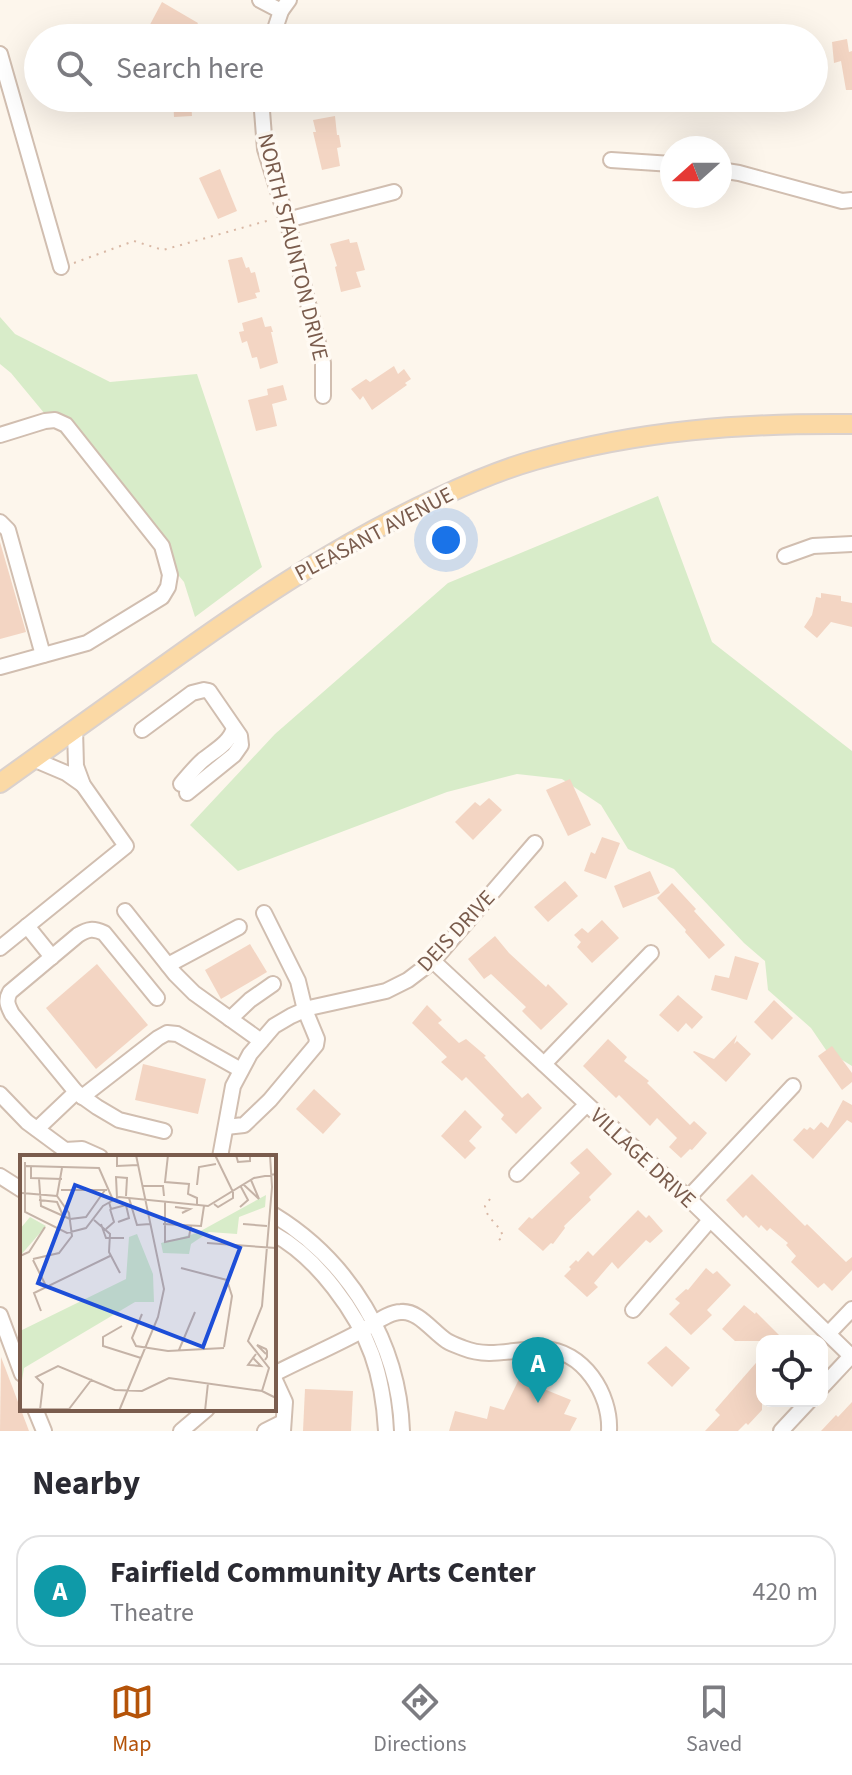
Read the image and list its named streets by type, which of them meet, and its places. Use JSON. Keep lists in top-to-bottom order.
{
  "streets": {
    "main road": ["PLEASANT AVENUE"],
    "street": ["NORTH STAUNTON DRIVE", "DEIS DRIVE", "VILLAGE DRIVE"]
  },
  "crossings": [
    ["DEIS DRIVE", "VILLAGE DRIVE"]
  ],
  "north": "left",
  "page": {
    "search": "Search here",
    "pins": "A",
    "heading": "Nearby",
    "list": [
      {
        "mark": "A",
        "name": "Fairfield Community Arts Center",
        "note": "Theatre",
        "value": "420 m"
      }
    ],
    "nav": ["Map", "Directions", "Saved"]
  }
}
